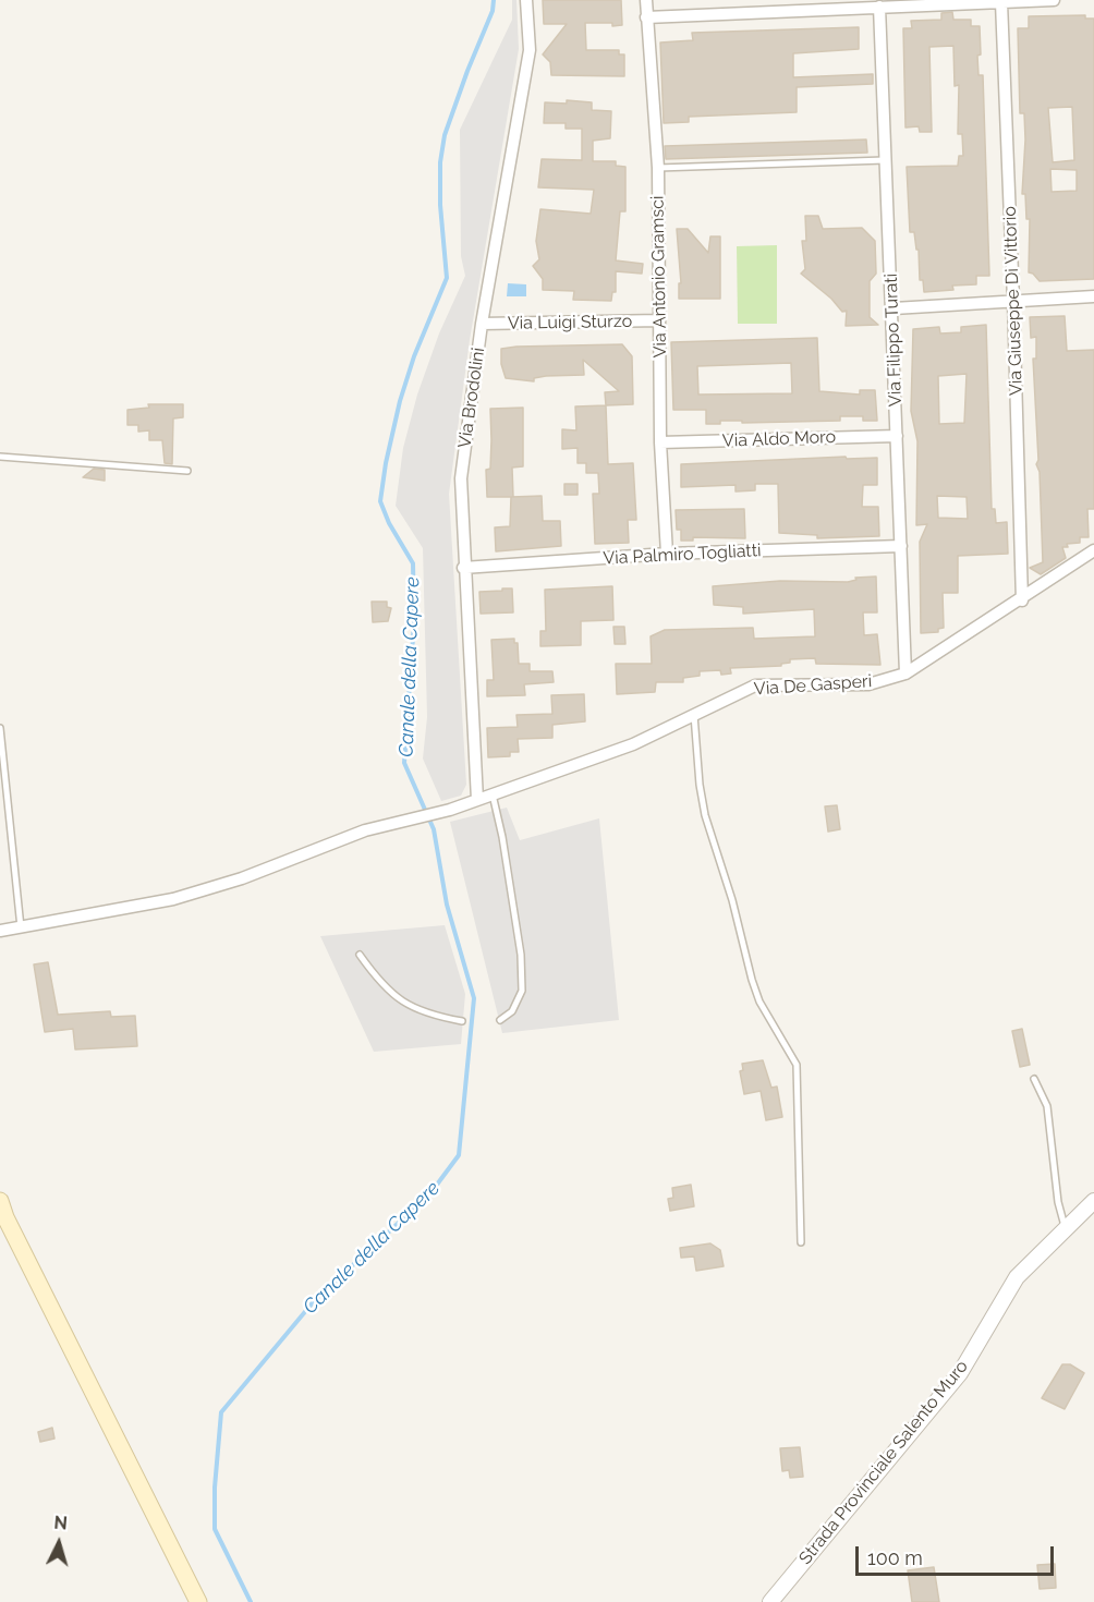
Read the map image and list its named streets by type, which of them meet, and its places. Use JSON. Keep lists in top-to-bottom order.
{
  "streets": {
    "street": [
      "Via Antonio Gramsci",
      "Via Giuseppe Di Vittorio",
      "Via Luigi Sturzo",
      "Via Filippo Turati",
      "Via Brodolini",
      "Via Aldo Moro",
      "Via Palmiro Togliatti",
      "Via De Gasperi",
      "Strada Provinciale Salento Muro"
    ]
  },
  "crossings": [
    ["Via Antonio Gramsci", "Via Luigi Sturzo"],
    ["Via Antonio Gramsci", "Via Aldo Moro"],
    ["Via Antonio Gramsci", "Via Palmiro Togliatti"],
    ["Via Giuseppe Di Vittorio", "Via De Gasperi"],
    ["Via Luigi Sturzo", "Via Brodolini"],
    ["Via Filippo Turati", "Via Aldo Moro"],
    ["Via Filippo Turati", "Via Palmiro Togliatti"],
    ["Via Filippo Turati", "Via De Gasperi"],
    ["Via Brodolini", "Via Palmiro Togliatti"],
    ["Via Brodolini", "Via De Gasperi"]
  ],
  "water": ["Canale della Capere"],
  "scale_bar": "100 m",
  "north": "top"
}
